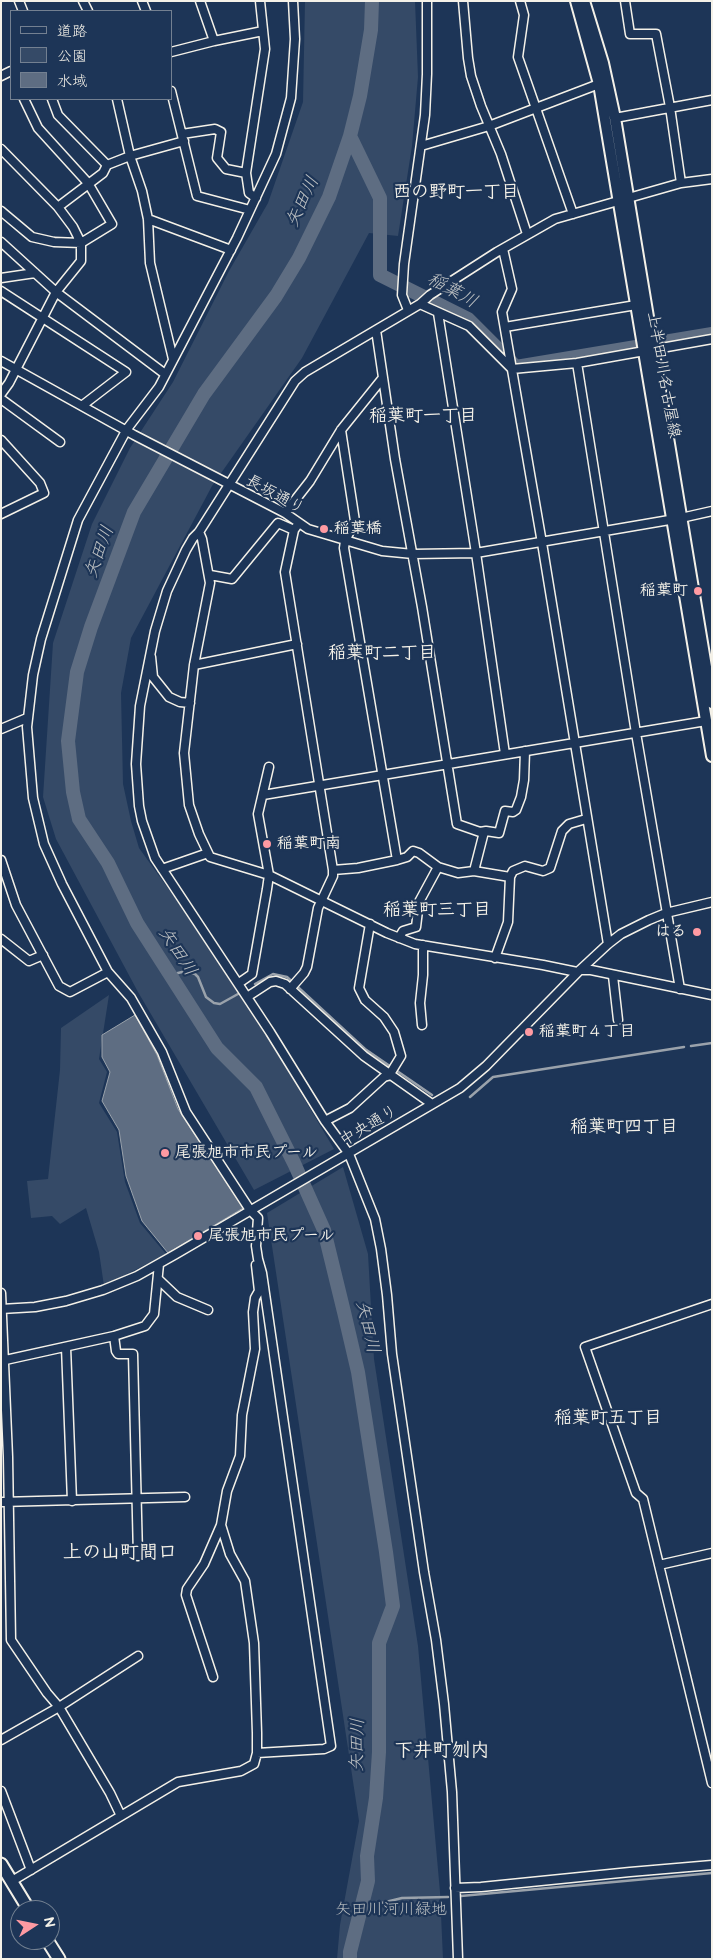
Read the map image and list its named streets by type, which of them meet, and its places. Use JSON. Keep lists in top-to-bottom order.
{
  "streets": {
    "main road": ["上半田川名古屋線"],
    "street": ["長坂通り", "中央通り"]
  },
  "crossings": [
    ["上半田川名古屋線", "長坂通り"]
  ],
  "districts": [
    "西の野町一丁目",
    "稲葉町一丁目",
    "稲葉町二丁目",
    "稲葉町三丁目",
    "稲葉町四丁目",
    "稲葉町五丁目",
    "上の山町間口",
    "下井町刎内"
  ],
  "water": ["矢田川", "稲葉川"],
  "parks": ["矢田川河川緑地"],
  "places": [
    "稲葉橋",
    "稲葉町",
    "稲葉町南",
    "はる",
    "稲葉町４丁目",
    "尾張旭市市民プール",
    "尾張旭市民プール"
  ],
  "legend": ["道路", "公園", "水域"],
  "north": "right"
}
